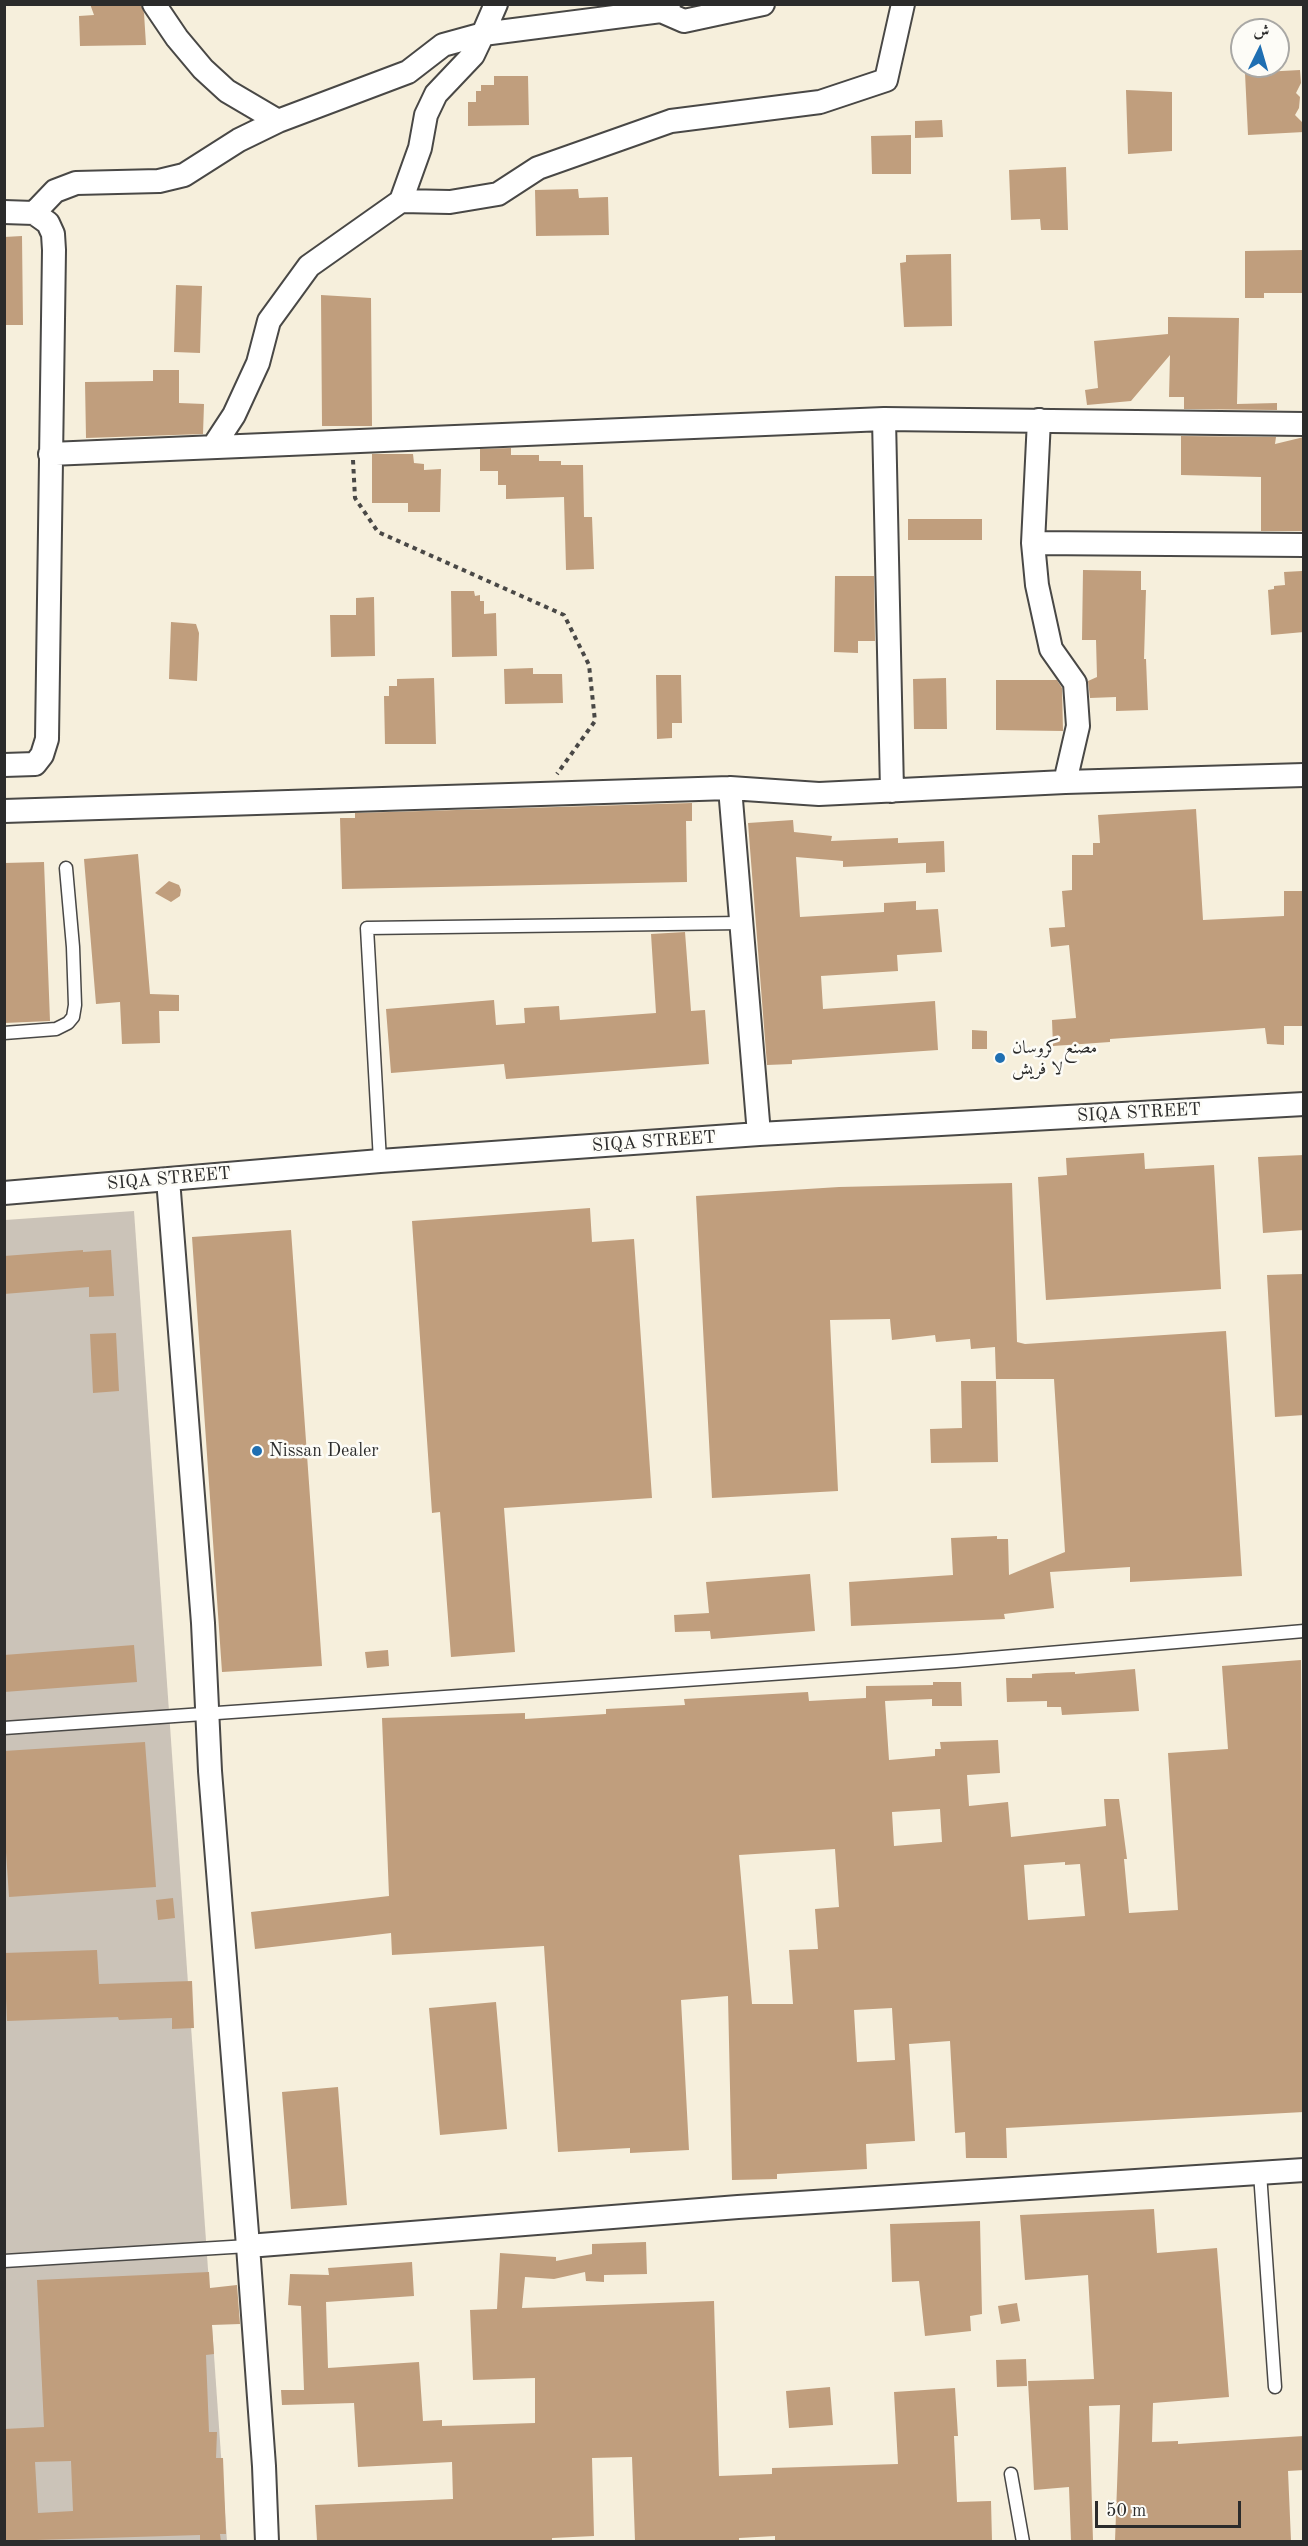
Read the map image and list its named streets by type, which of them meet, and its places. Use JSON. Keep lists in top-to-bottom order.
{
  "streets": {
    "street": ["SIQA STREET"]
  },
  "places": ["مصنع كروسان لا فريش", "Nissan Dealer"],
  "scale_bar": "50 m",
  "north": "top"
}
